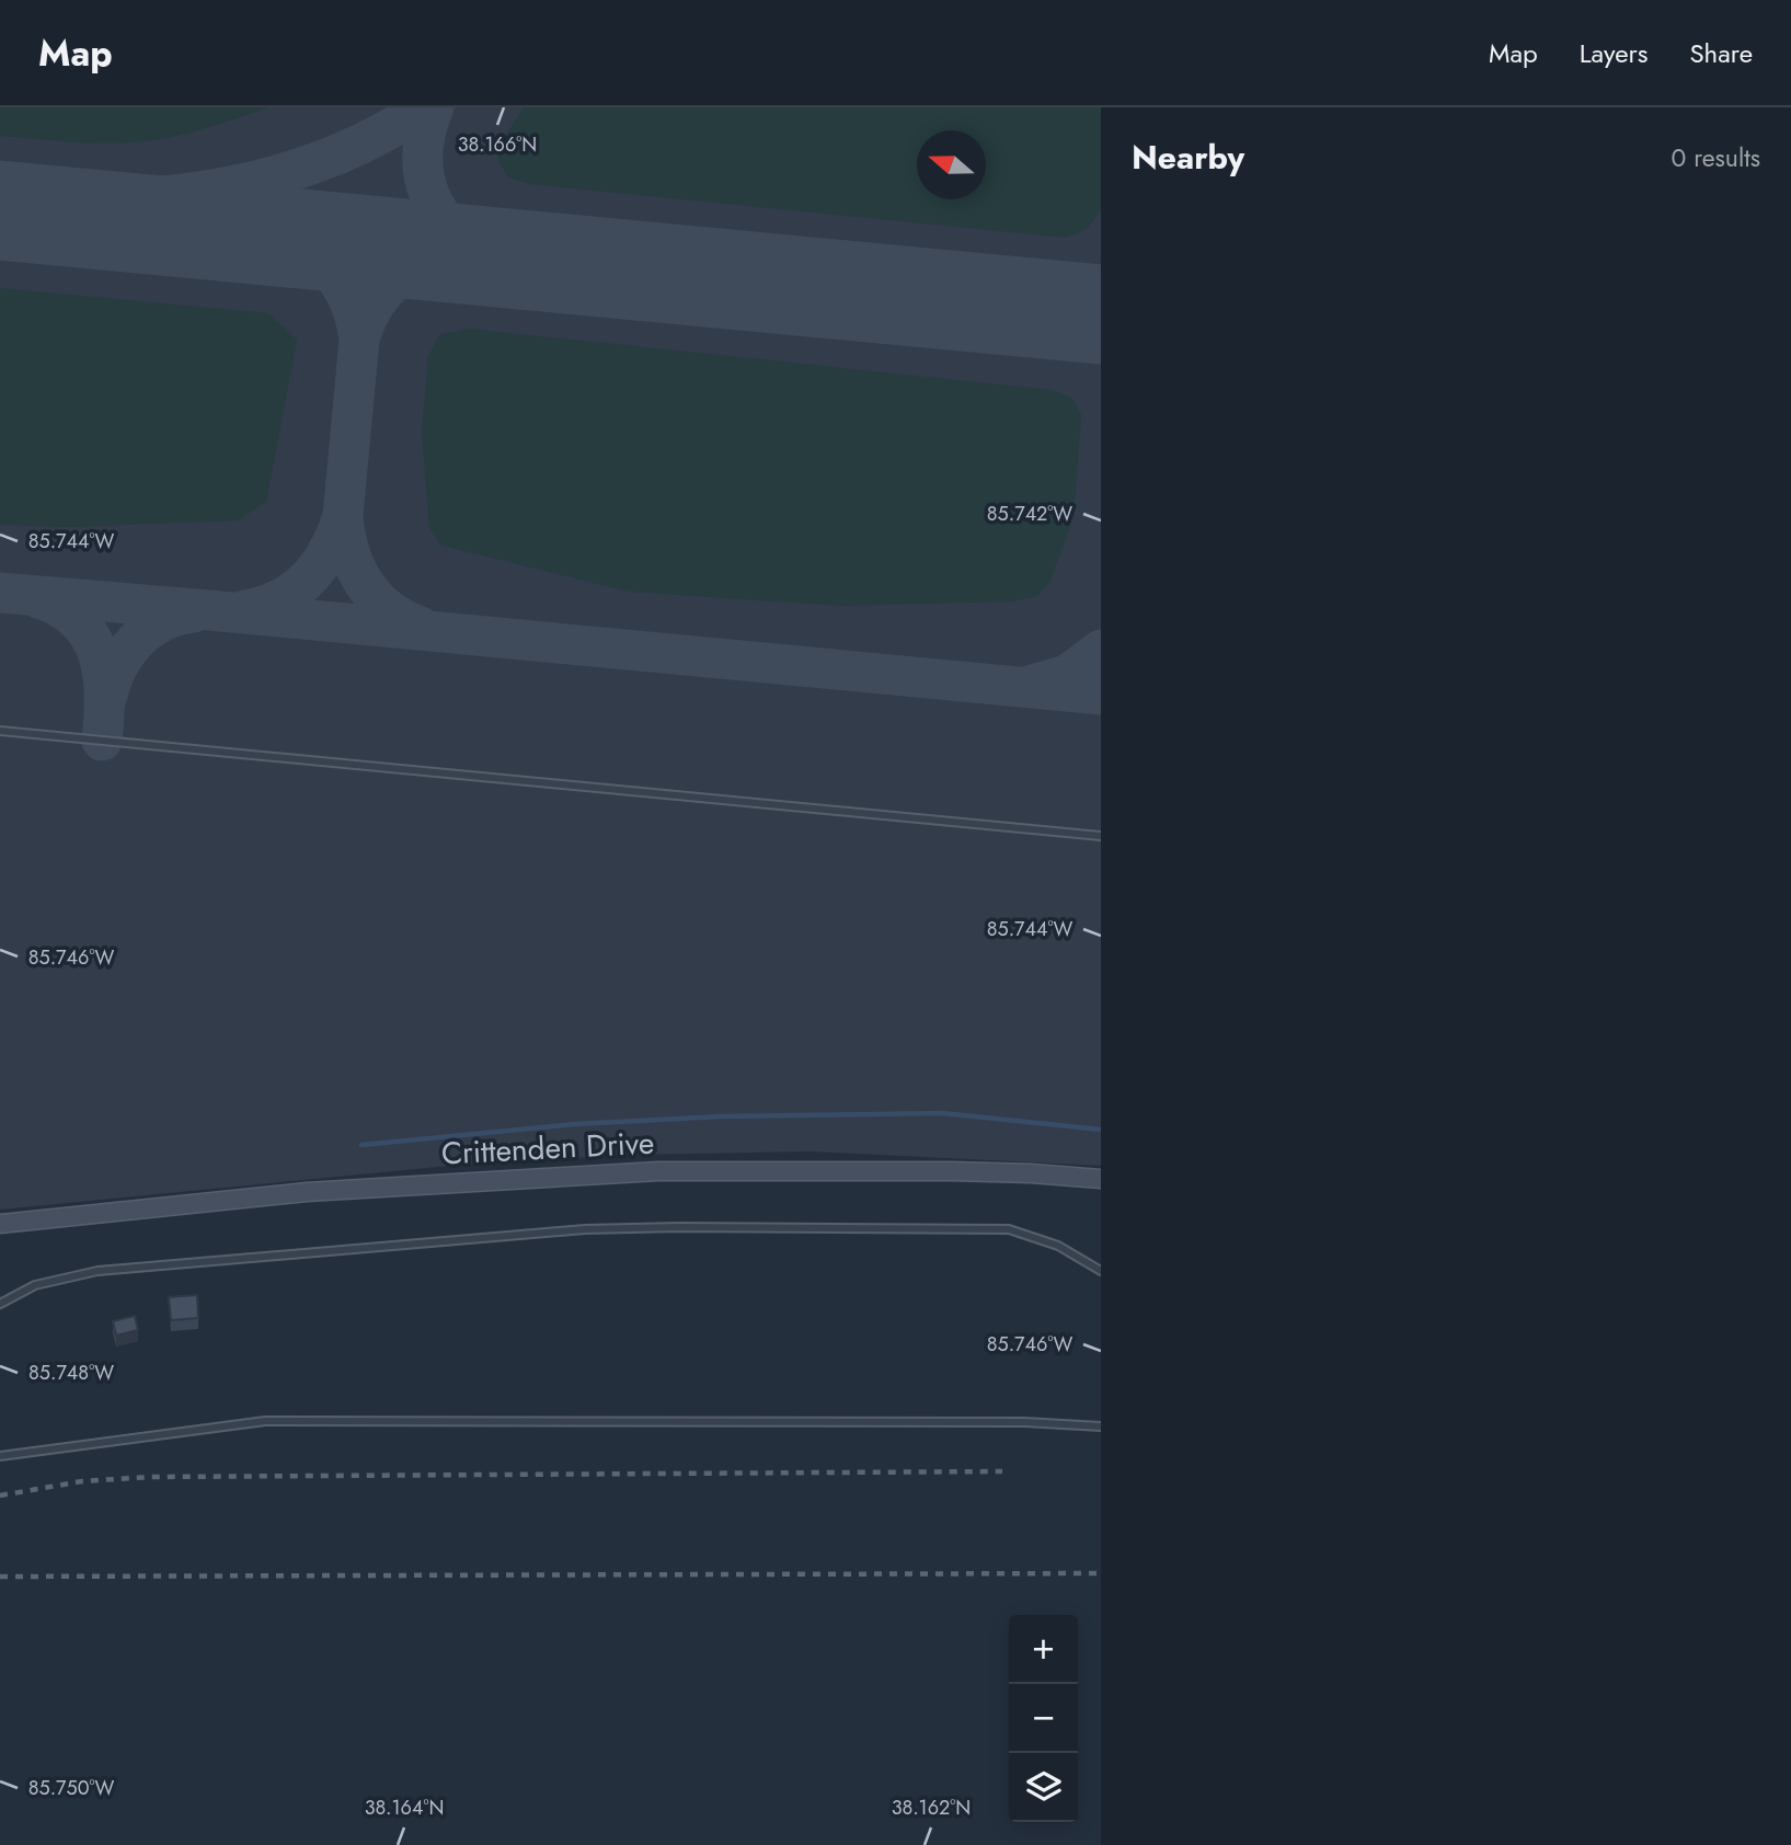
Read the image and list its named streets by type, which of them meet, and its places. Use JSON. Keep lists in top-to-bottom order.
{
  "streets": {
    "street": ["Crittenden Drive"]
  },
  "north": "left",
  "page": {
    "header": "Map",
    "nav": ["Map", "Layers", "Share"],
    "heading": ["Nearby", "0 results"],
    "map_buttons": ["+", "−"]
  },
  "coordinates": [
    "38.166°N",
    "85.742°W",
    "85.744°W",
    "85.746°W",
    "85.748°W",
    "85.750°W",
    "38.164°N",
    "38.162°N"
  ]
}
